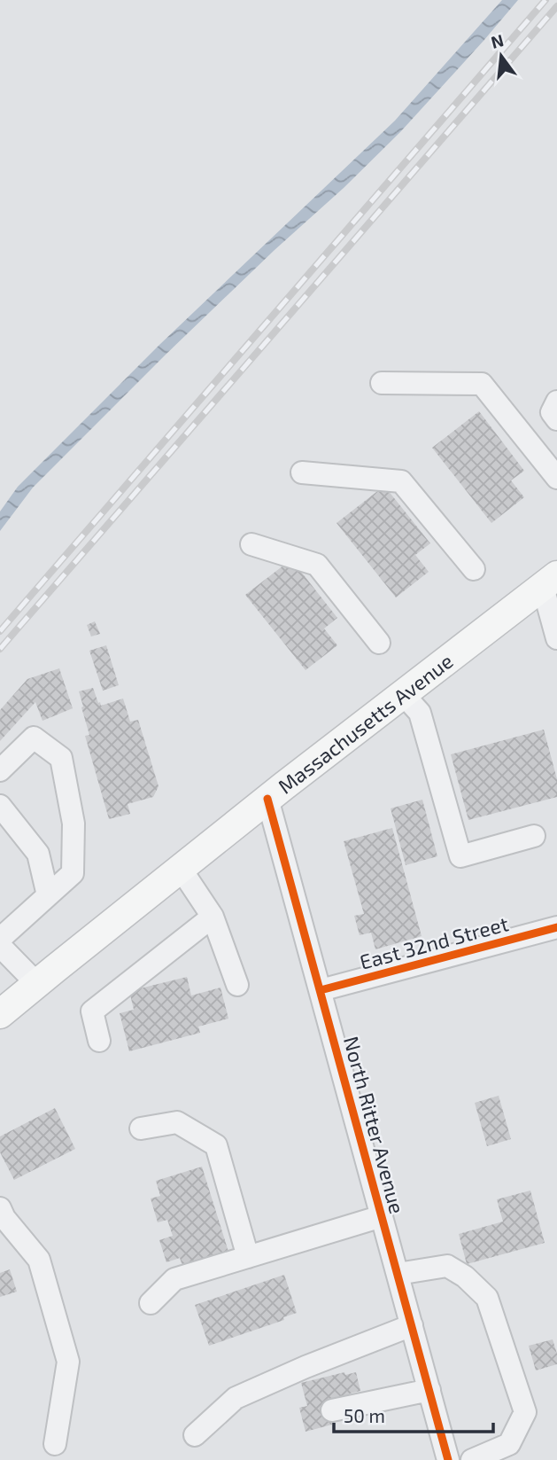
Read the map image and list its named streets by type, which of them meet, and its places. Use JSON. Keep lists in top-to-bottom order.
{
  "streets": {
    "main road": ["Massachusetts Avenue"],
    "street": ["East 32nd Street", "North Ritter Avenue"]
  },
  "crossings": [
    ["Massachusetts Avenue", "North Ritter Avenue"],
    ["East 32nd Street", "North Ritter Avenue"]
  ],
  "scale_bar": "50 m",
  "north": "top"
}
